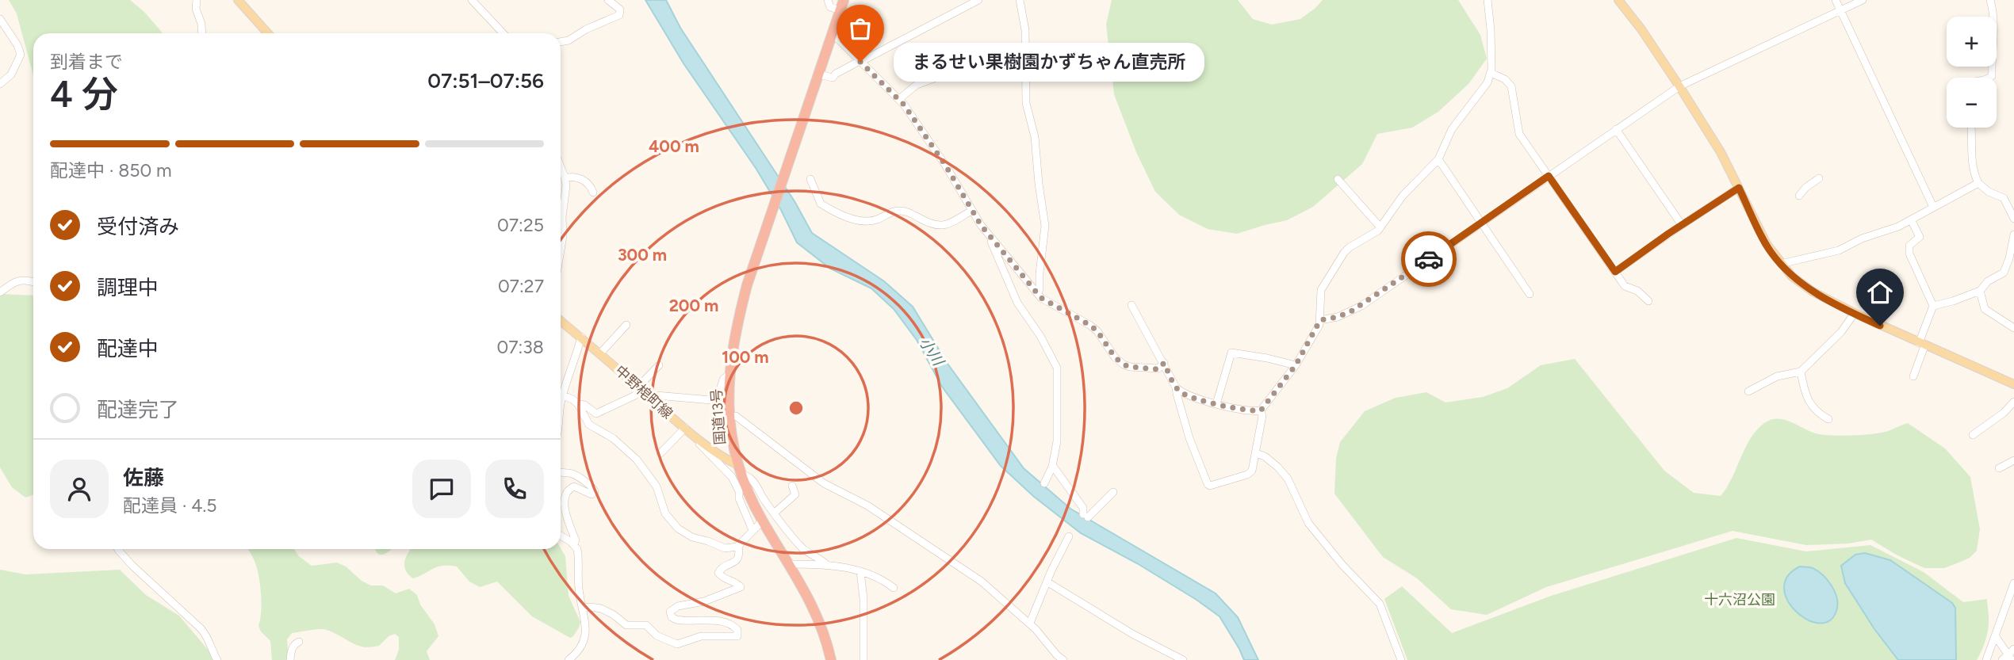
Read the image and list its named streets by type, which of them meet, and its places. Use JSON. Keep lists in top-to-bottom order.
{
  "streets": {
    "highway": ["国道13号"],
    "main road": ["中野梍町線"]
  },
  "crossings": [
    ["中野梍町線", "国道13号"]
  ],
  "water": ["小川"],
  "parks": ["十六沼公園"],
  "places": ["まるせい果樹園かずちゃん直売所"],
  "page": {
    "map_buttons": ["+", "−"],
    "heading": ["4 分", "到着まで", "07:51–07:56"],
    "panel": ["佐藤", "配達員 · 4.5"],
    "bubble": "まるせい果樹園かずちゃん直売所",
    "bar": "配達中 · 850 m",
    "list": [
      ["受付済み", "07:25"],
      ["調理中", "07:27"],
      ["配達中", "07:38"],
      "配達完了"
    ]
  },
  "rings": [
    "400 m",
    "300 m",
    "200 m",
    "100 m"
  ]
}
